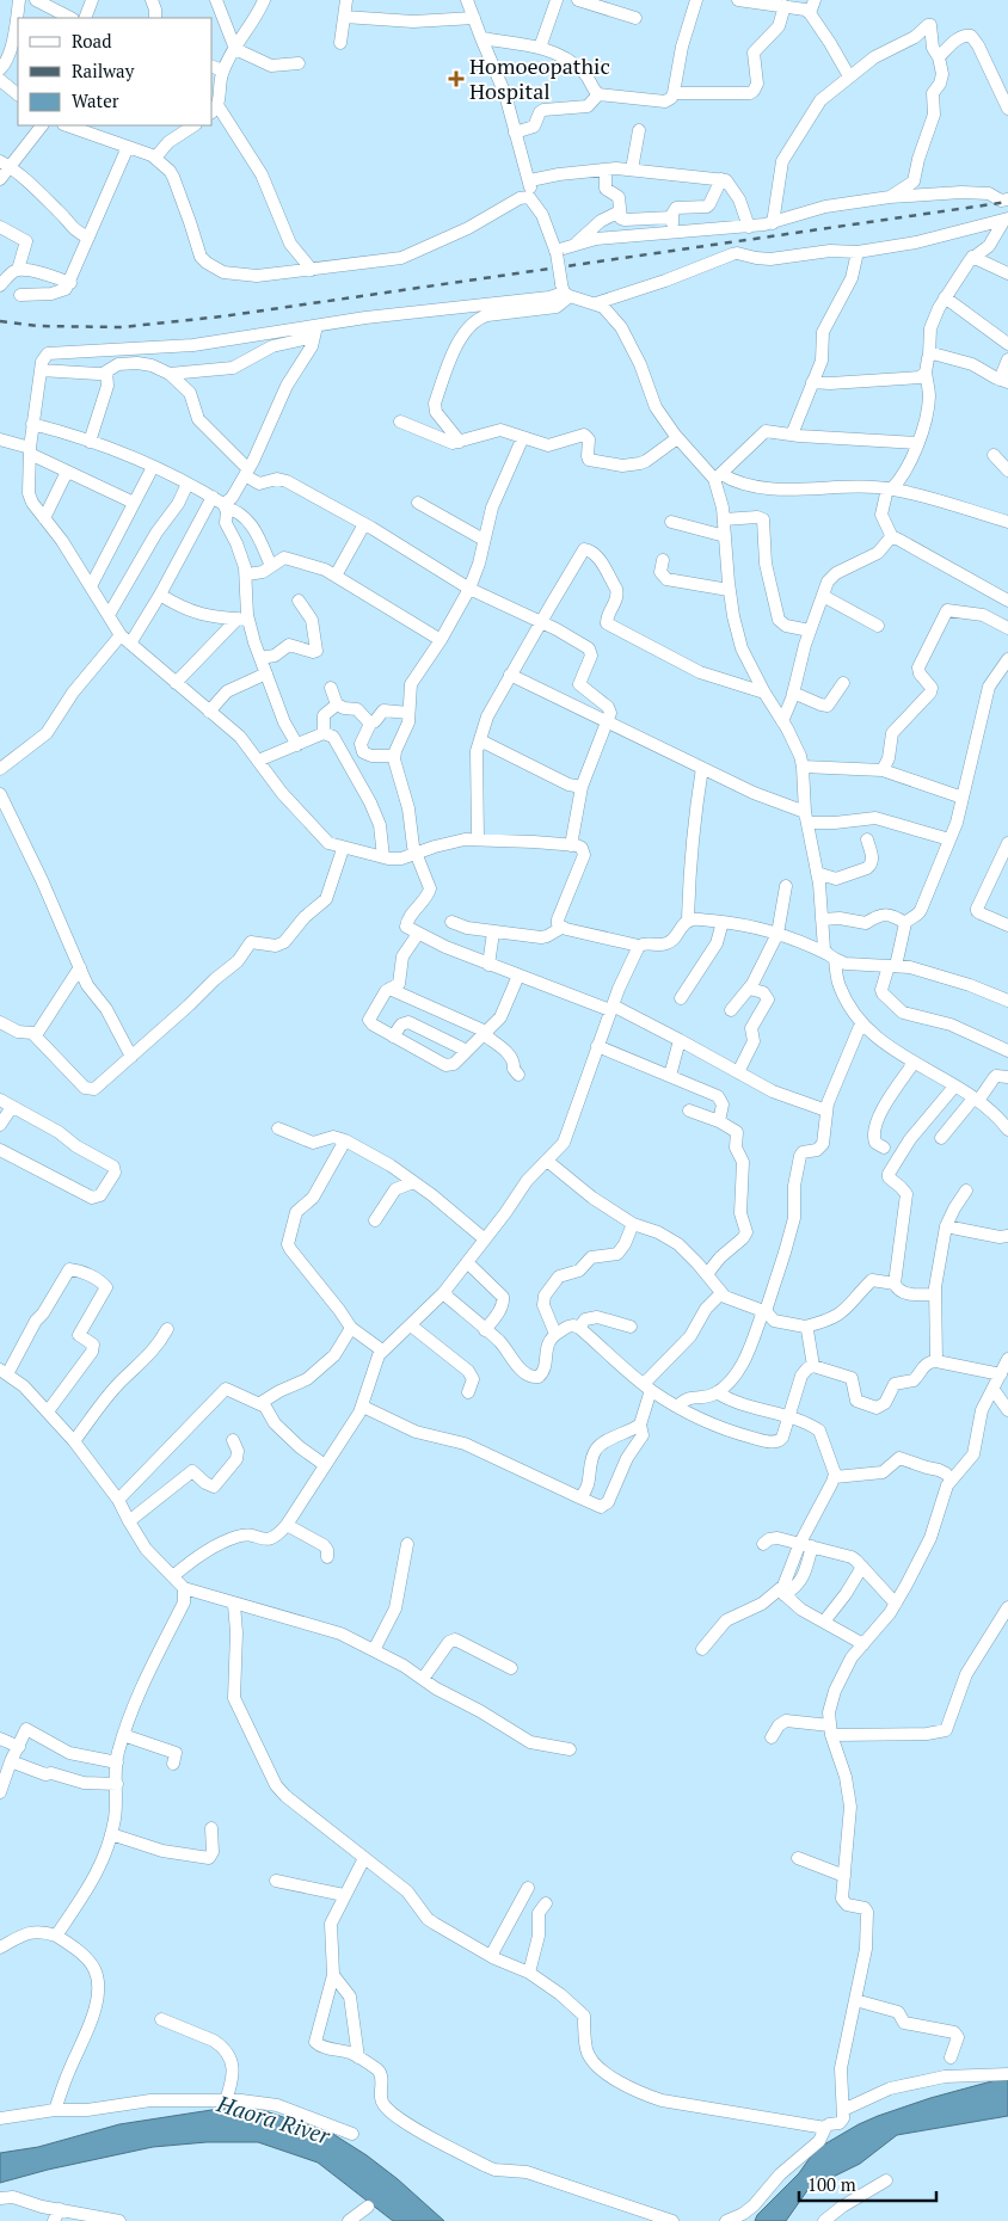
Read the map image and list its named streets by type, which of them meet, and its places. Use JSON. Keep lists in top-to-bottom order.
{
  "water": ["Haora River"],
  "places": {
    "health": ["Homoeopathic Hospital"]
  },
  "legend": ["Road", "Railway", "Water"],
  "scale_bar": "100 m"
}
